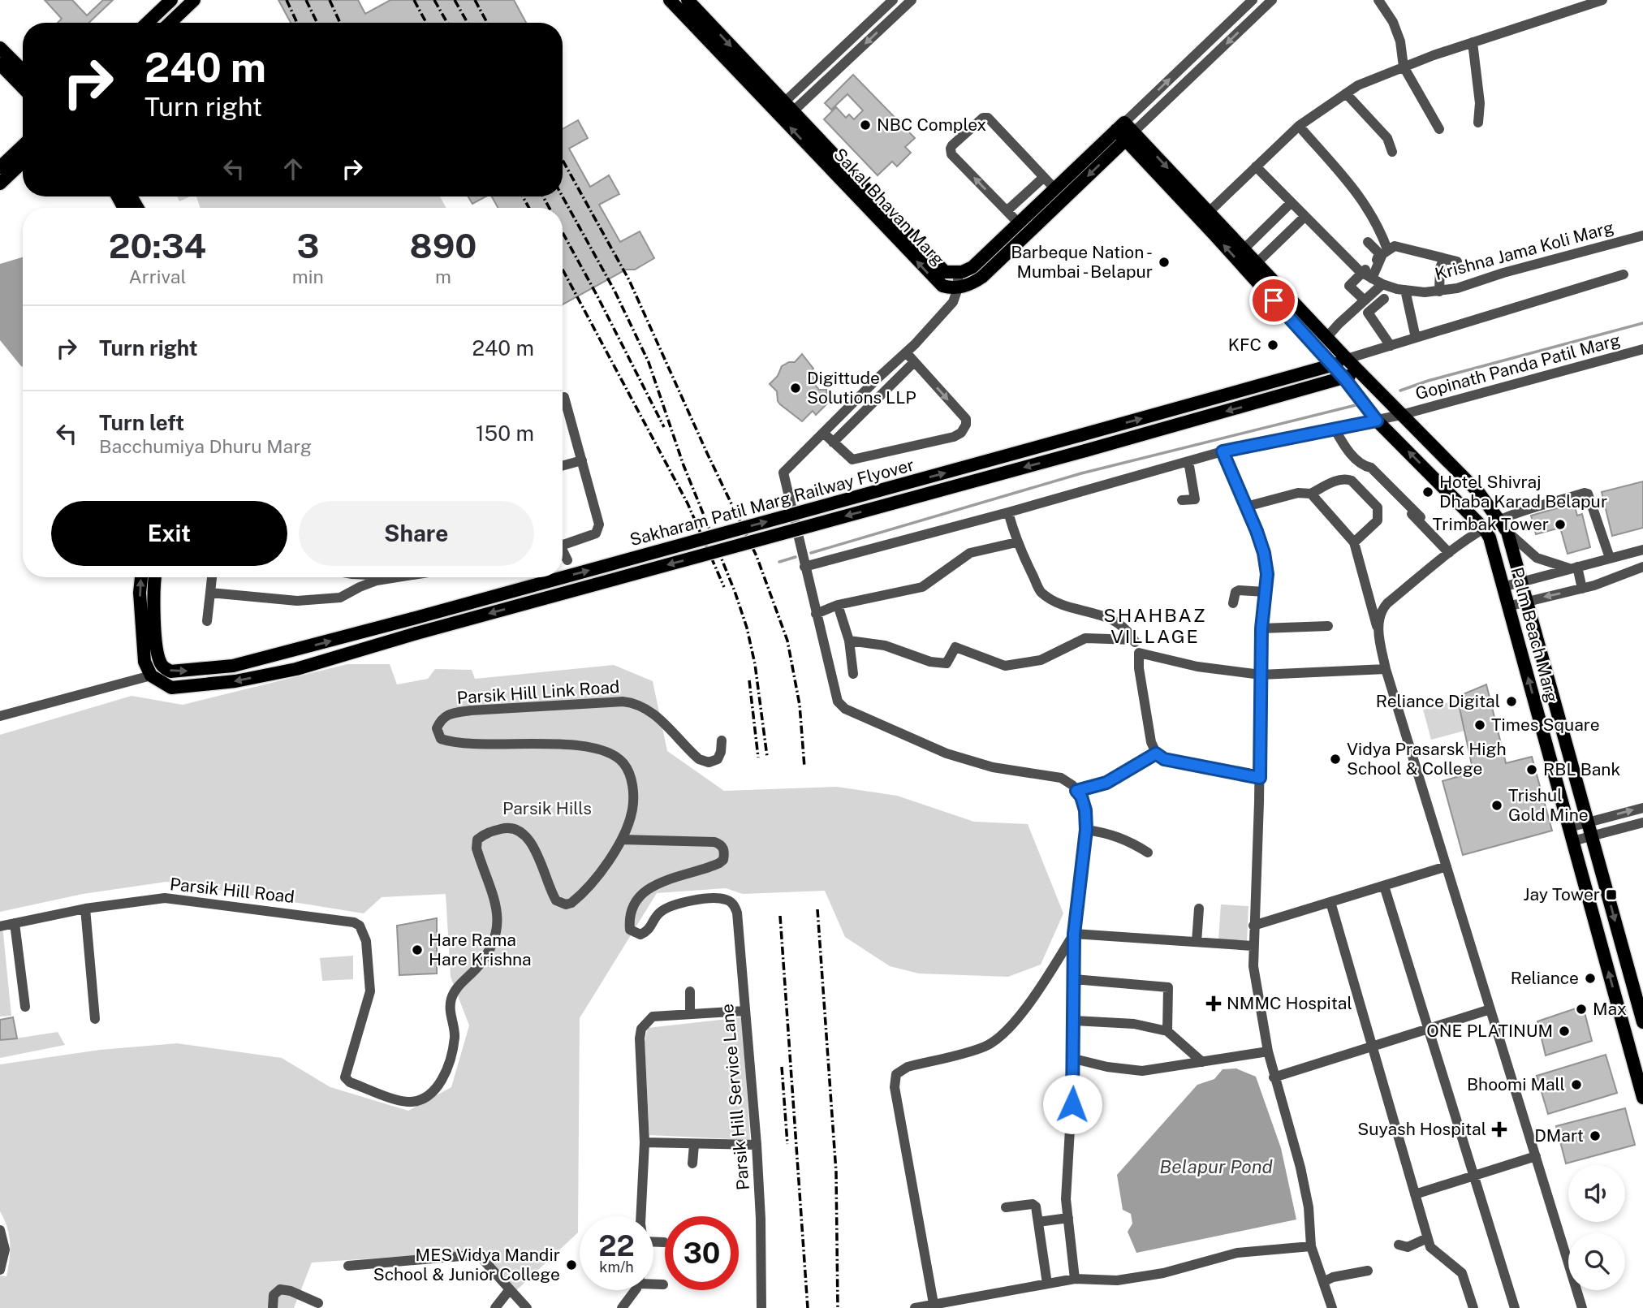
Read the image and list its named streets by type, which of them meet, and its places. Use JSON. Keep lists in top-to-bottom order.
{
  "streets": {
    "main road": ["Sakal Bhavan Marg", "Sakharam Patil Marg Railway Flyover", "Palm Beach Marg"],
    "street": [
      "Krishna Jama Koli Marg",
      "Gopinath Panda Patil Marg",
      "Parsik Hill Link Road",
      "Parsik Hill Road",
      "Parsik Hill Service Lane"
    ]
  },
  "crossings": [
    ["Gopinath Panda Patil Marg", "Palm Beach Marg"],
    ["Sakharam Patil Marg Railway Flyover", "Palm Beach Marg"],
    ["Parsik Hill Link Road", "Parsik Hill Road"],
    ["Parsik Hill Link Road", "Parsik Hill Service Lane"]
  ],
  "districts": ["SHAHBAZ VILLAGE"],
  "water": ["Belapur Pond"],
  "parks": ["Parsik Hills"],
  "places": {
    "other": [
      "NBC Complex",
      "Barbeque Nation - Mumbai - Belapur",
      "KFC",
      "Digittude Solutions LLP",
      "Hotel Shivraj Dhaba Karad Belapur",
      "Trimbak Tower",
      "Reliance Digital",
      "Times Square",
      "Vidya Prasarsk High School & College",
      "RBL Bank",
      "Trishul Gold Mine",
      "Hare Rama Hare Krishna",
      "Reliance",
      "Max",
      "ONE PLATINUM",
      "Bhoomi Mall",
      "DMart",
      "MES Vidya Mandir School & Junior College"
    ],
    "transit": ["Jay Tower"],
    "health": ["NMMC Hospital", "Suyash Hospital"]
  },
  "page": {
    "turn": ["240 m", "Turn right"],
    "eta": [
      "20:34",
      "Arrival",
      "3",
      "min",
      "890",
      "m"
    ],
    "list": [
      {
        "name": "Turn right",
        "value": "240 m"
      },
      {
        "name": "Turn left",
        "note": "Bacchumiya Dhuru Marg",
        "value": "150 m"
      }
    ],
    "buttons": ["Exit", "Share"],
    "speed": "22 km/h",
    "limit": "30"
  }
}
